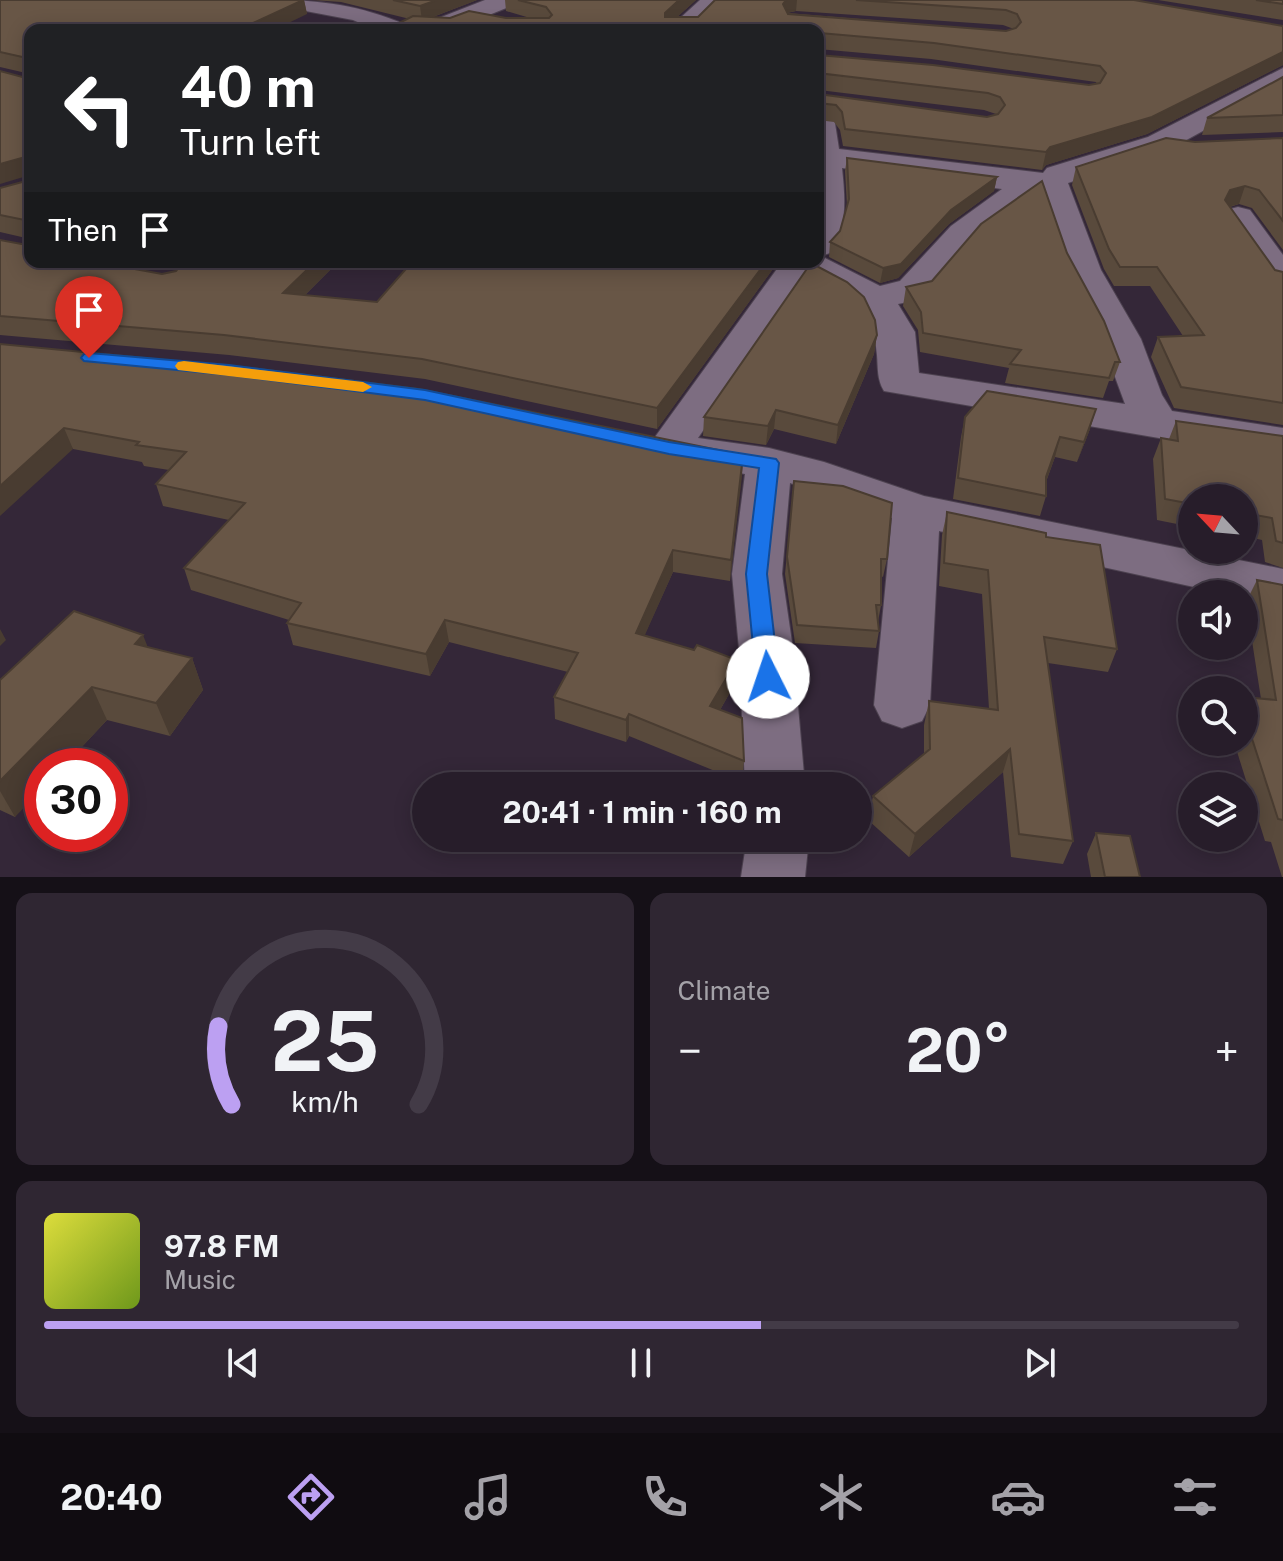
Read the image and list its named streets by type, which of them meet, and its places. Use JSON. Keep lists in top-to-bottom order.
{
  "north": "top left",
  "page": {
    "turn": ["40 m", "Turn left"],
    "then": "Then",
    "limit": "30",
    "trip": "20:41 · 1 min · 160 m",
    "tile": "Climate",
    "heat": ["−", "20°", "+"],
    "song": ["97.8 FM", "Music"],
    "tabs": "20:40",
    "gauge": ["25", "km/h"]
  }
}
